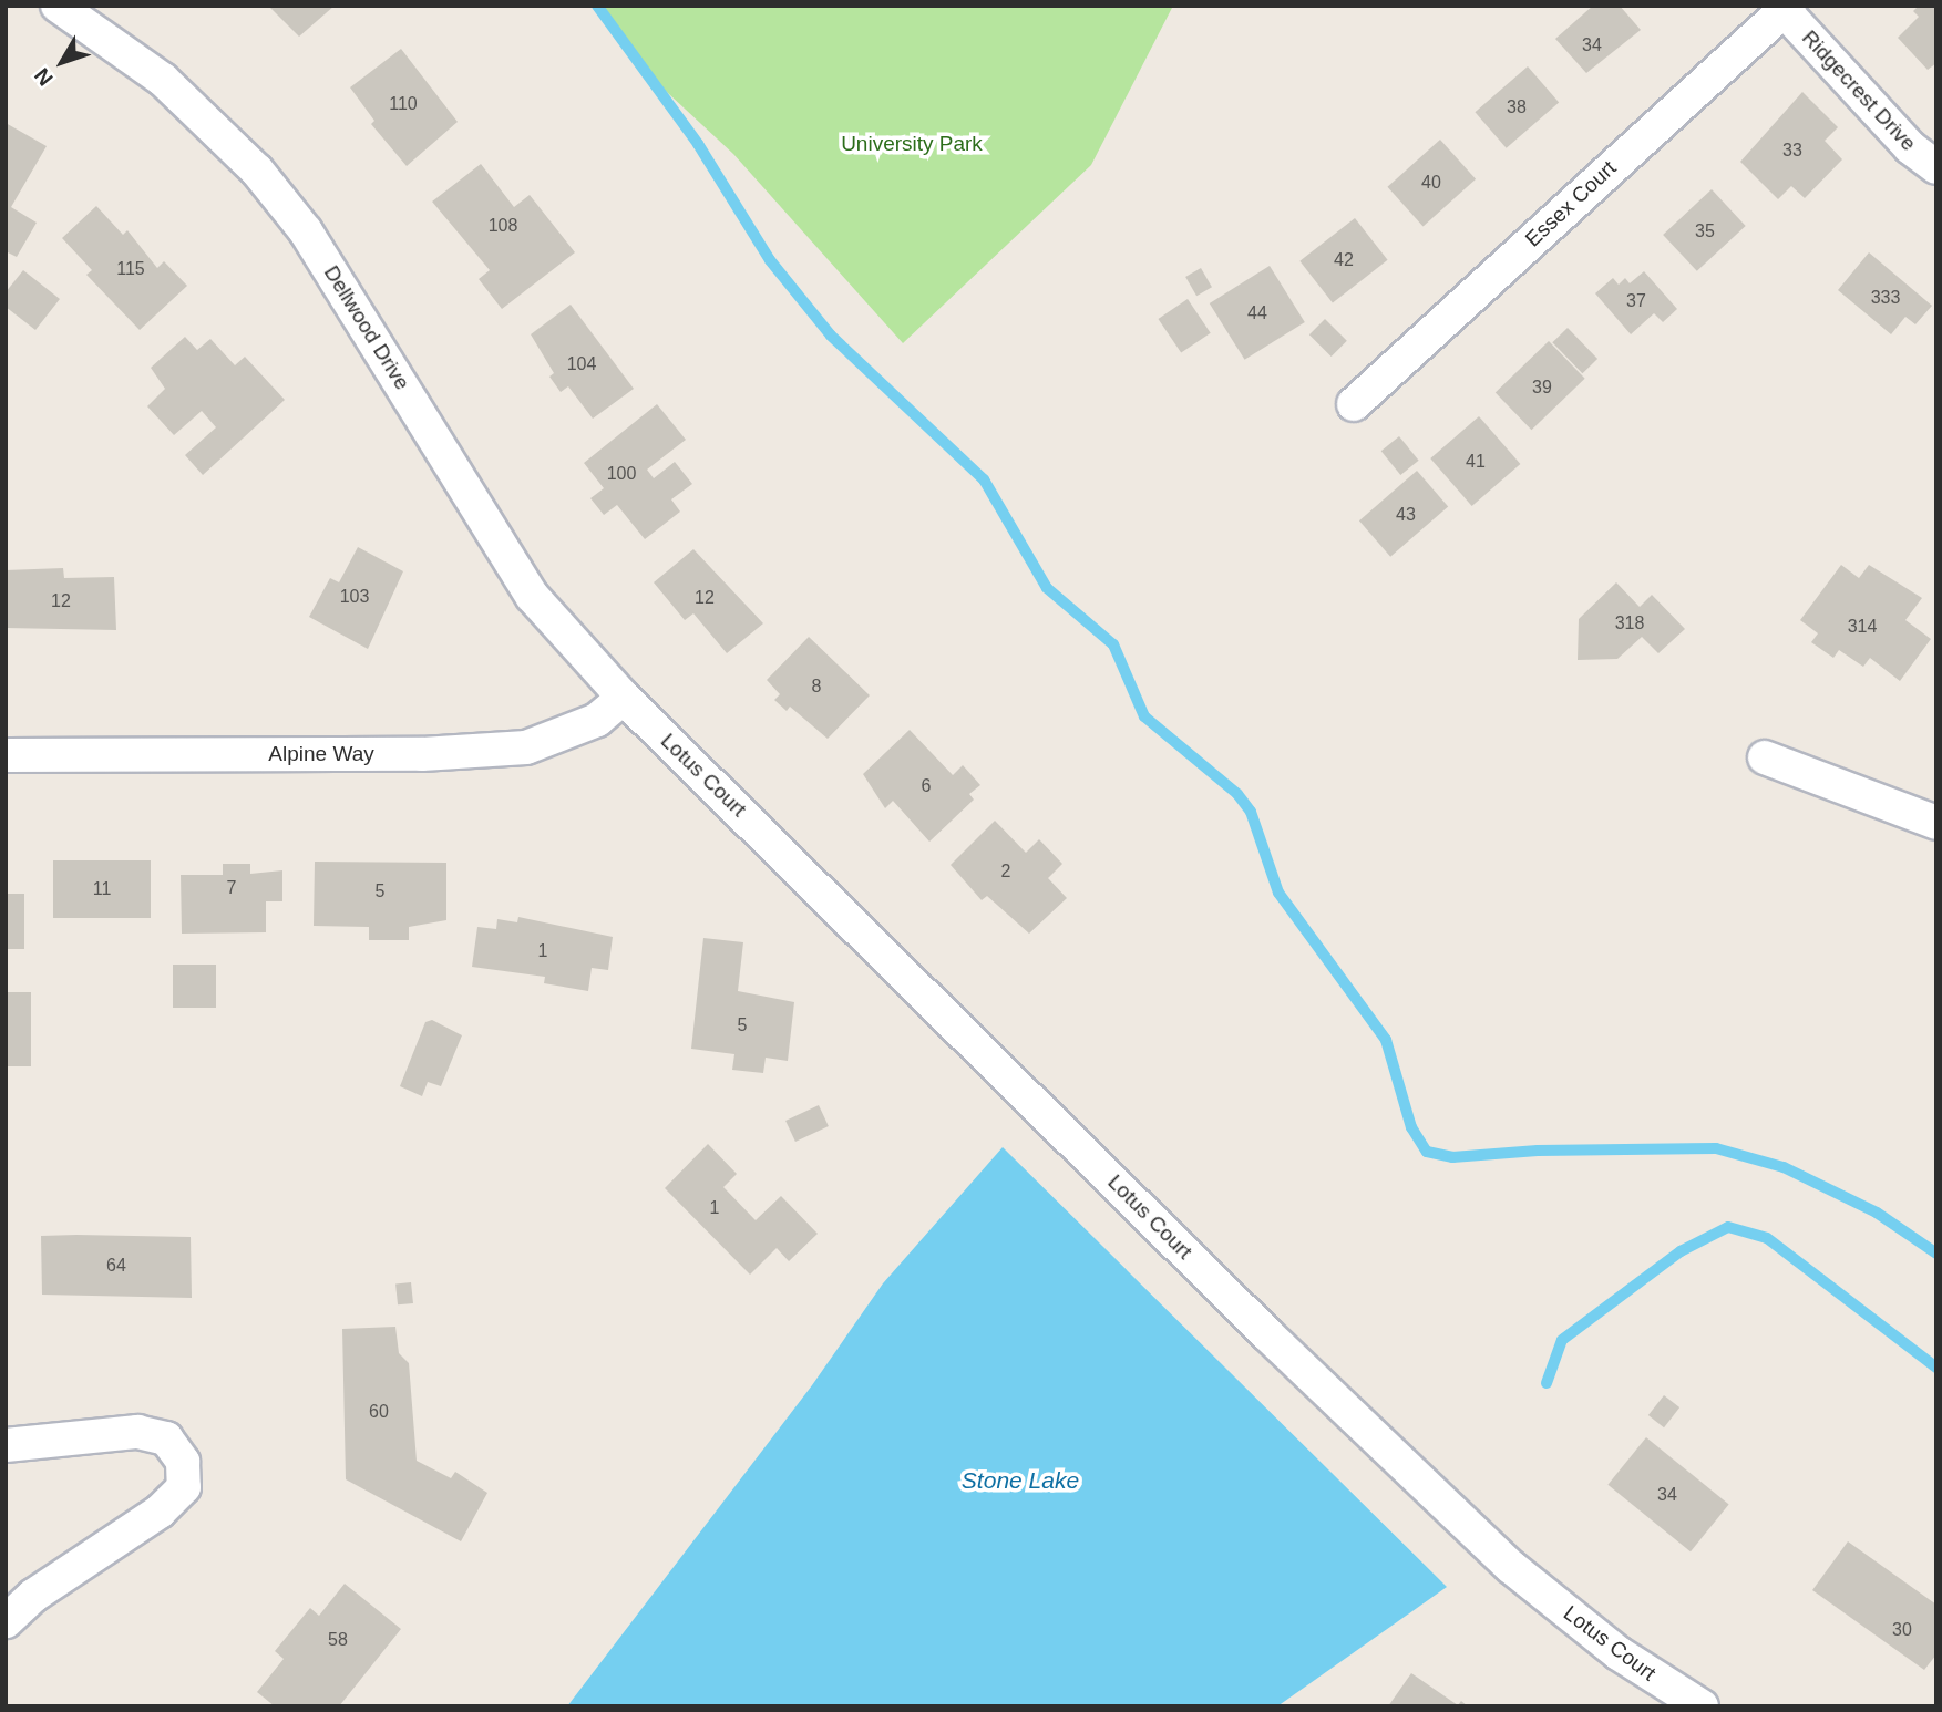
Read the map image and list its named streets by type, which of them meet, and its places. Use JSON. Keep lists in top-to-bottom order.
{
  "streets": {
    "street": [
      "Ridgecrest Drive",
      "Essex Court",
      "Dellwood Drive",
      "Alpine Way",
      "Lotus Court"
    ]
  },
  "crossings": [
    ["Ridgecrest Drive", "Essex Court"],
    ["Dellwood Drive", "Alpine Way"],
    ["Dellwood Drive", "Lotus Court"],
    ["Alpine Way", "Lotus Court"]
  ],
  "water": ["Stone Lake"],
  "parks": ["University Park"],
  "house_numbers": [
    "34",
    "110",
    "38",
    "33",
    "40",
    "108",
    "35",
    "42",
    "115",
    "333",
    "37",
    "44",
    "104",
    "39",
    "41",
    "100",
    "43",
    "103",
    "12",
    "12",
    "318",
    "314",
    "8",
    "6",
    "2",
    "7",
    "11",
    "5",
    "1",
    "5",
    "1",
    "64",
    "60",
    "34",
    "30",
    "58"
  ],
  "north": "bottom left"
}
